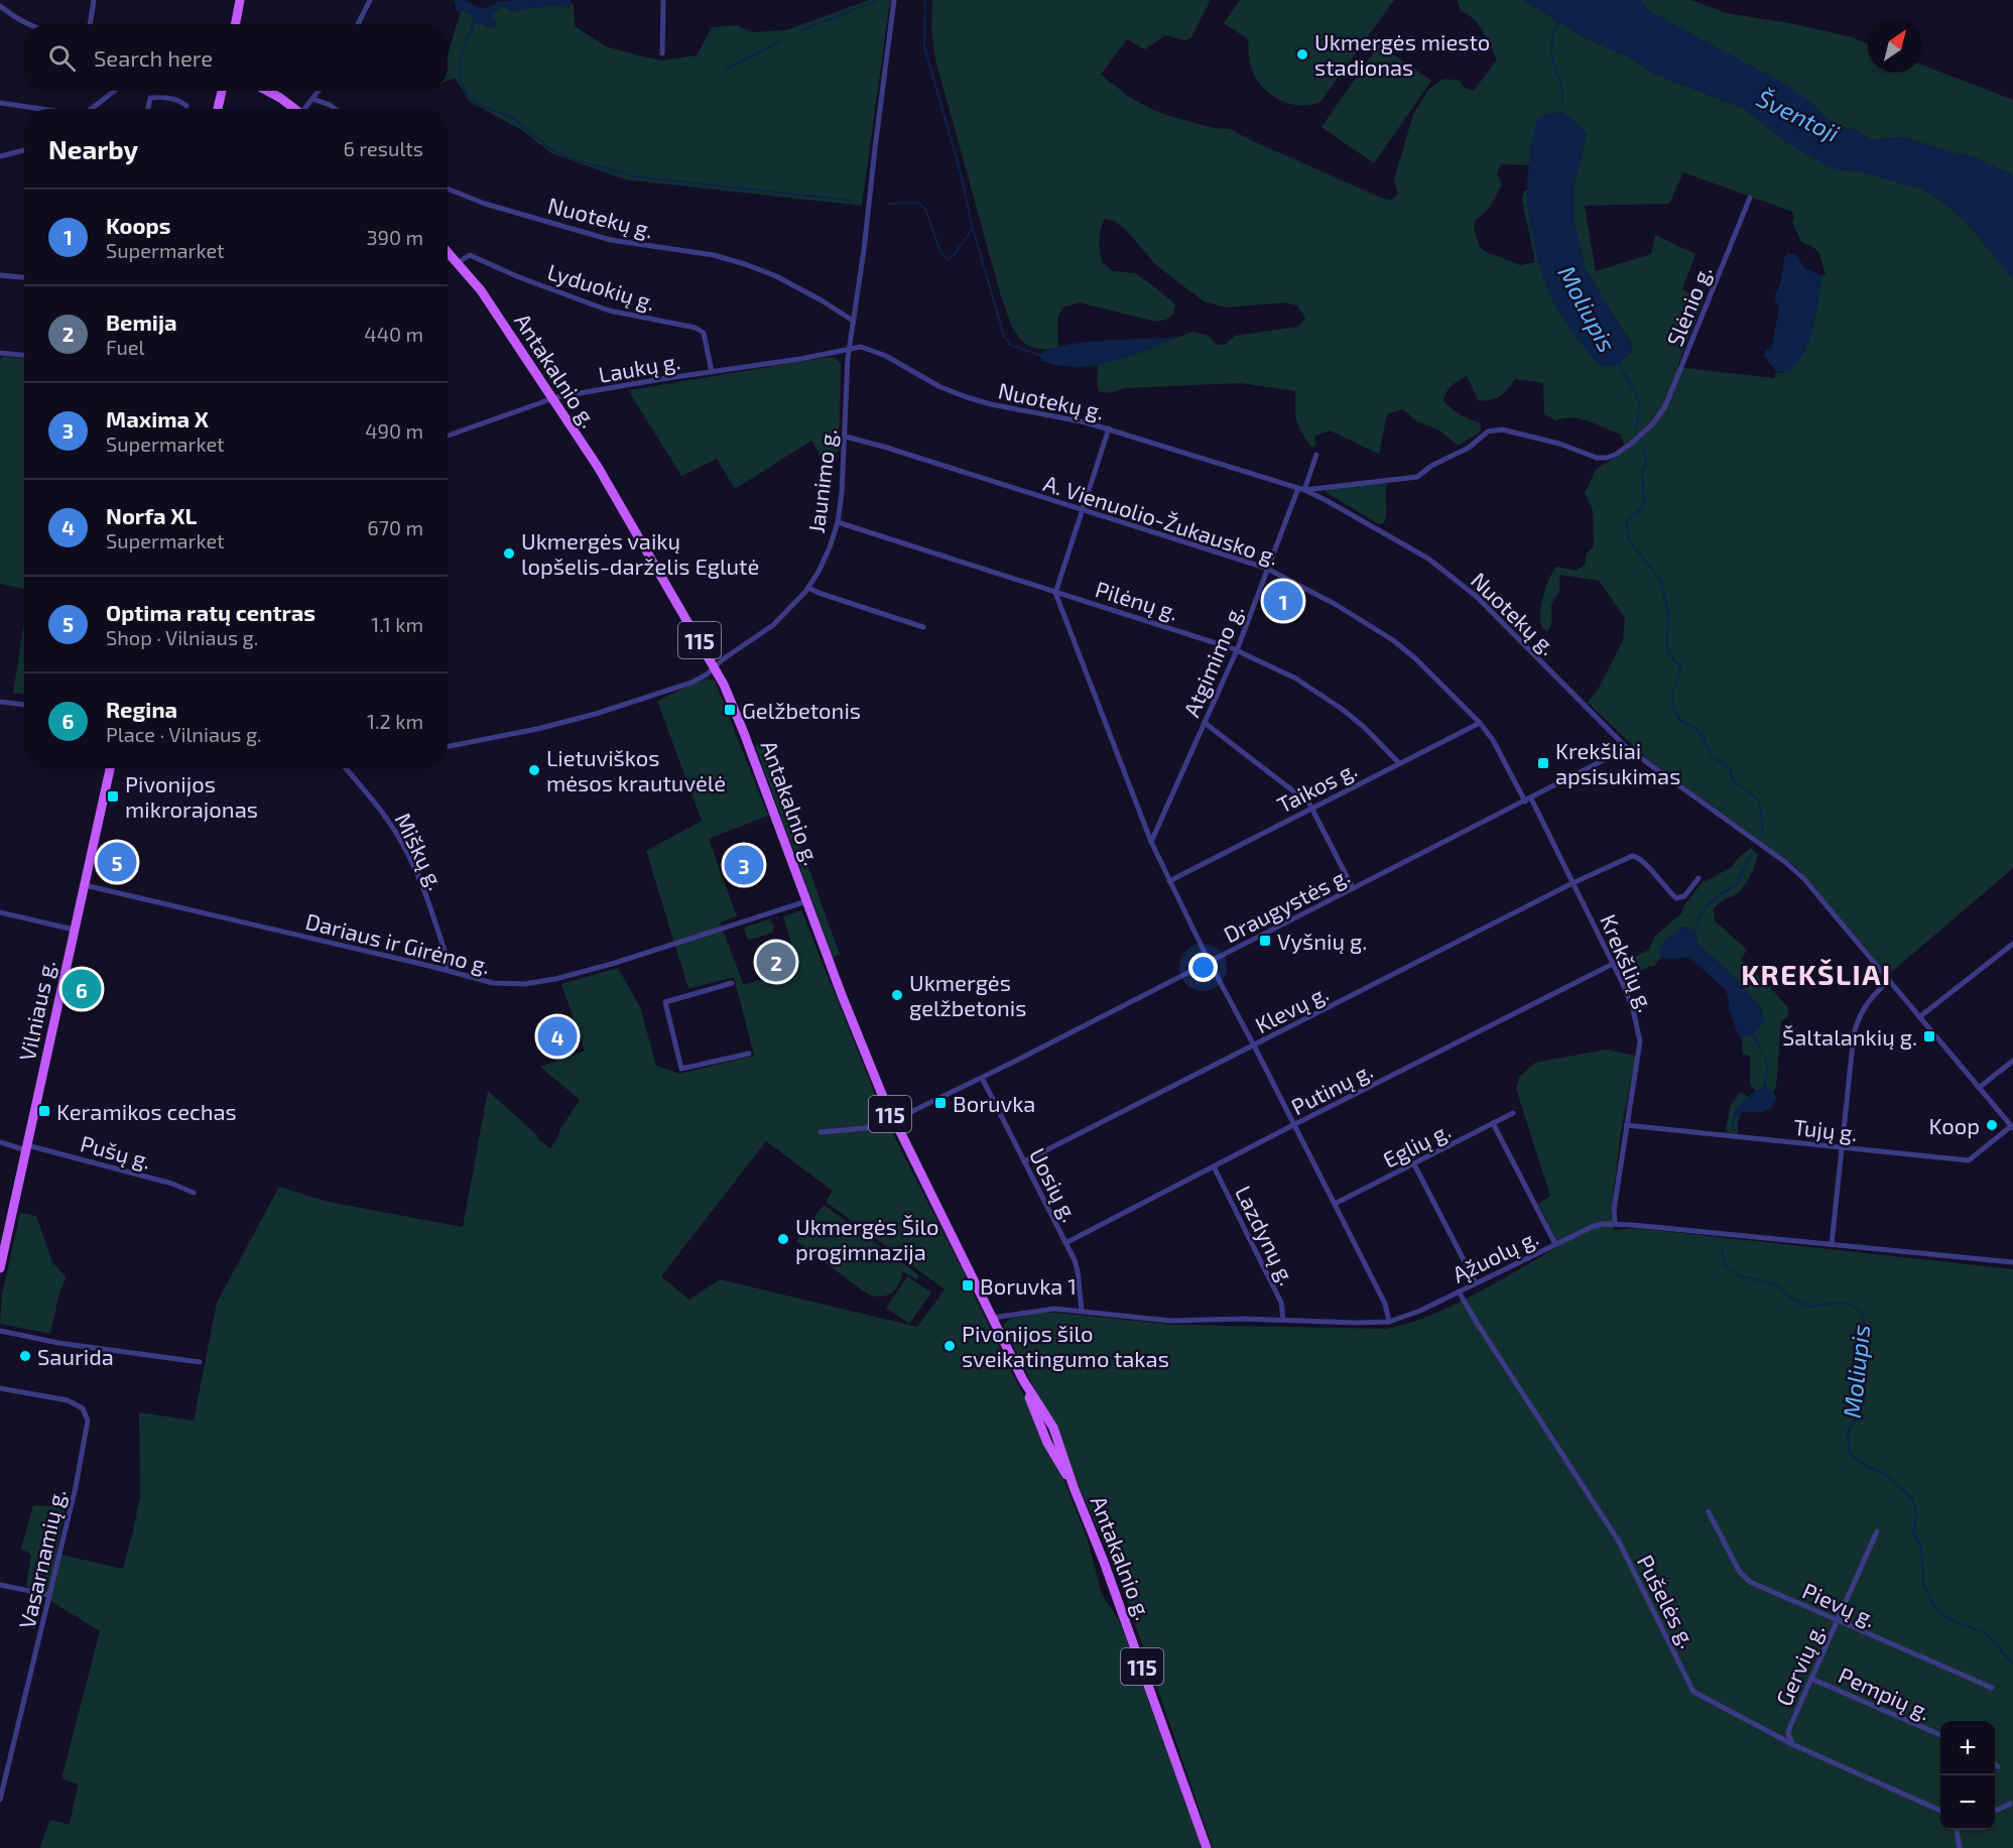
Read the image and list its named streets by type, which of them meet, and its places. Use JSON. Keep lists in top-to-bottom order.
{
  "streets": {
    "main road": ["Antakalnio g.", "115", "Vilniaus g."],
    "street": [
      "Nuotekų g.",
      "Lyduokių g.",
      "Slėnio g.",
      "Laukų g.",
      "Jaunimo g.",
      "A. Vienuolio-Žukausko g.",
      "Pilėnų g.",
      "Atgimimo g.",
      "Taikos g.",
      "Miškų g.",
      "Draugystės g.",
      "Dariaus ir Girėno g.",
      "Krekšlių g.",
      "Klevų g.",
      "Putinų g.",
      "Tujų g.",
      "Eglių g.",
      "Pušų g.",
      "Uosių g.",
      "Lazdynų g.",
      "Ąžuolų g.",
      "Vasarnamių g.",
      "Pušelės g.",
      "Pievų g.",
      "Gervių g.",
      "Pempių g."
    ]
  },
  "crossings": [
    ["Nuotekų g.", "Slėnio g."],
    ["Nuotekų g.", "Laukų g."],
    ["Nuotekų g.", "Jaunimo g."],
    ["Nuotekų g.", "Atgimimo g."],
    ["Nuotekų g.", "Draugystės g."],
    ["Nuotekų g.", "Tujų g."],
    ["Lyduokių g.", "Laukų g."],
    ["Lyduokių g.", "Antakalnio g."],
    ["Slėnio g.", "Atgimimo g."],
    ["Laukų g.", "Antakalnio g."],
    ["Laukų g.", "Jaunimo g."],
    ["Antakalnio g.", "Jaunimo g."],
    ["Antakalnio g.", "Draugystės g."],
    ["Antakalnio g.", "Dariaus ir Girėno g."],
    ["Antakalnio g.", "Ąžuolų g."],
    ["Jaunimo g.", "A. Vienuolio-Žukausko g."],
    ["Jaunimo g.", "Pilėnų g."],
    ["A. Vienuolio-Žukausko g.", "Atgimimo g."],
    ["A. Vienuolio-Žukausko g.", "Taikos g."],
    ["A. Vienuolio-Žukausko g.", "Draugystės g."],
    ["A. Vienuolio-Žukausko g.", "Krekšlių g."],
    ["Pilėnų g.", "Atgimimo g."],
    ["Pilėnų g.", "Taikos g."],
    ["Miškų g.", "Dariaus ir Girėno g."],
    ["Draugystės g.", "Krekšlių g."],
    ["Draugystės g.", "Uosių g."],
    ["Dariaus ir Girėno g.", "Vilniaus g."],
    ["Krekšlių g.", "Klevų g."],
    ["Krekšlių g.", "Putinų g."],
    ["Krekšlių g.", "Tujų g."],
    ["Krekšlių g.", "Ąžuolų g."],
    ["Klevų g.", "Uosių g."],
    ["Vilniaus g.", "Pušų g."],
    ["Putinų g.", "Uosių g."],
    ["Putinų g.", "Lazdynų g."],
    ["Uosių g.", "Ąžuolų g."],
    ["Lazdynų g.", "Ąžuolų g."],
    ["Ąžuolų g.", "Pušelės g."],
    ["Pušelės g.", "Gervių g."],
    ["Pievų g.", "Gervių g."],
    ["Gervių g.", "Pempių g."]
  ],
  "districts": ["KREKŠLIAI"],
  "water": ["Šventoji", "Moliupis"],
  "places": {
    "other": [
      "Ukmergės miesto stadionas",
      "Ukmergės vaikų lopšelis-darželis Eglutė",
      "Lietuviškos mėsos krautuvėlė",
      "Ukmergės gelžbetonis",
      "Koop",
      "Ukmergės Šilo progimnazija",
      "Pivonijos šilo sveikatingumo takas",
      "Saurida"
    ],
    "transit": [
      "Gelžbetonis",
      "Krekšliai apsisukimas",
      "Pivonijos mikrorajonas",
      "Vyšnių g.",
      "Šaltalankių g.",
      "Boruvka",
      "Keramikos cechas",
      "Boruvka 1"
    ]
  },
  "north": "top right",
  "page": {
    "search": "Search here",
    "heading": ["Nearby", "6 results"],
    "list": [
      {
        "mark": "1",
        "name": "Koops",
        "note": "Supermarket",
        "value": "390 m"
      },
      {
        "mark": "2",
        "name": "Bemija",
        "note": "Fuel",
        "value": "440 m"
      },
      {
        "mark": "3",
        "name": "Maxima X",
        "note": "Supermarket",
        "value": "490 m"
      },
      {
        "mark": "4",
        "name": "Norfa XL",
        "note": "Supermarket",
        "value": "670 m"
      },
      {
        "mark": "5",
        "name": "Optima ratų centras",
        "note": "Shop · Vilniaus g.",
        "value": "1.1 km"
      },
      {
        "mark": "6",
        "name": "Regina",
        "note": "Place · Vilniaus g.",
        "value": "1.2 km"
      }
    ],
    "pins": [
      "1",
      "5",
      "3",
      "2",
      "6",
      "4"
    ],
    "map_buttons": ["+", "−"]
  }
}
